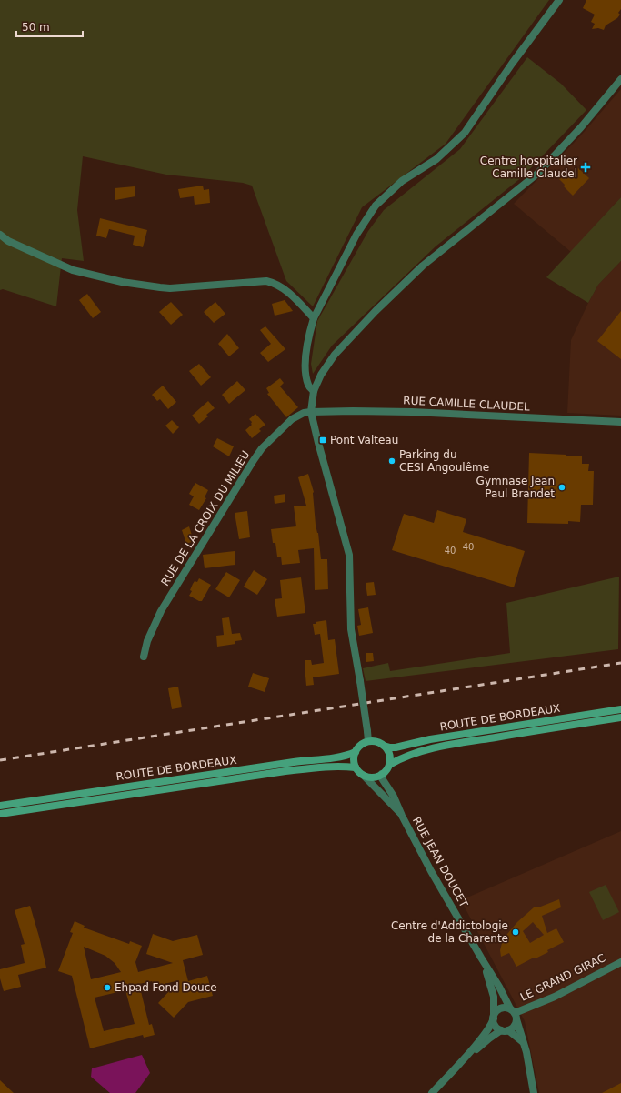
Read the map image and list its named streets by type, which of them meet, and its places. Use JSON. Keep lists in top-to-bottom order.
{
  "streets": {
    "main road": ["ROUTE DE BORDEAUX"],
    "street": [
      "RUE CAMILLE CLAUDEL",
      "RUE DE LA CROIX DU MILIEU",
      "RUE JEAN DOUCET",
      "LE GRAND GIRAC"
    ]
  },
  "crossings": [
    ["RUE CAMILLE CLAUDEL", "RUE DE LA CROIX DU MILIEU"],
    ["ROUTE DE BORDEAUX", "RUE JEAN DOUCET"],
    ["RUE JEAN DOUCET", "LE GRAND GIRAC"]
  ],
  "places": {
    "health": ["Centre hospitalier Camille Claudel"],
    "transit": ["Pont Valteau"],
    "other": [
      "Parking du CESI Angoulême",
      "Gymnase Jean Paul Brandet",
      "Centre d'Addictologie de la Charente",
      "Ehpad Fond Douce"
    ]
  },
  "house_numbers": ["40", "40"],
  "scale_bar": "50 m"
}
